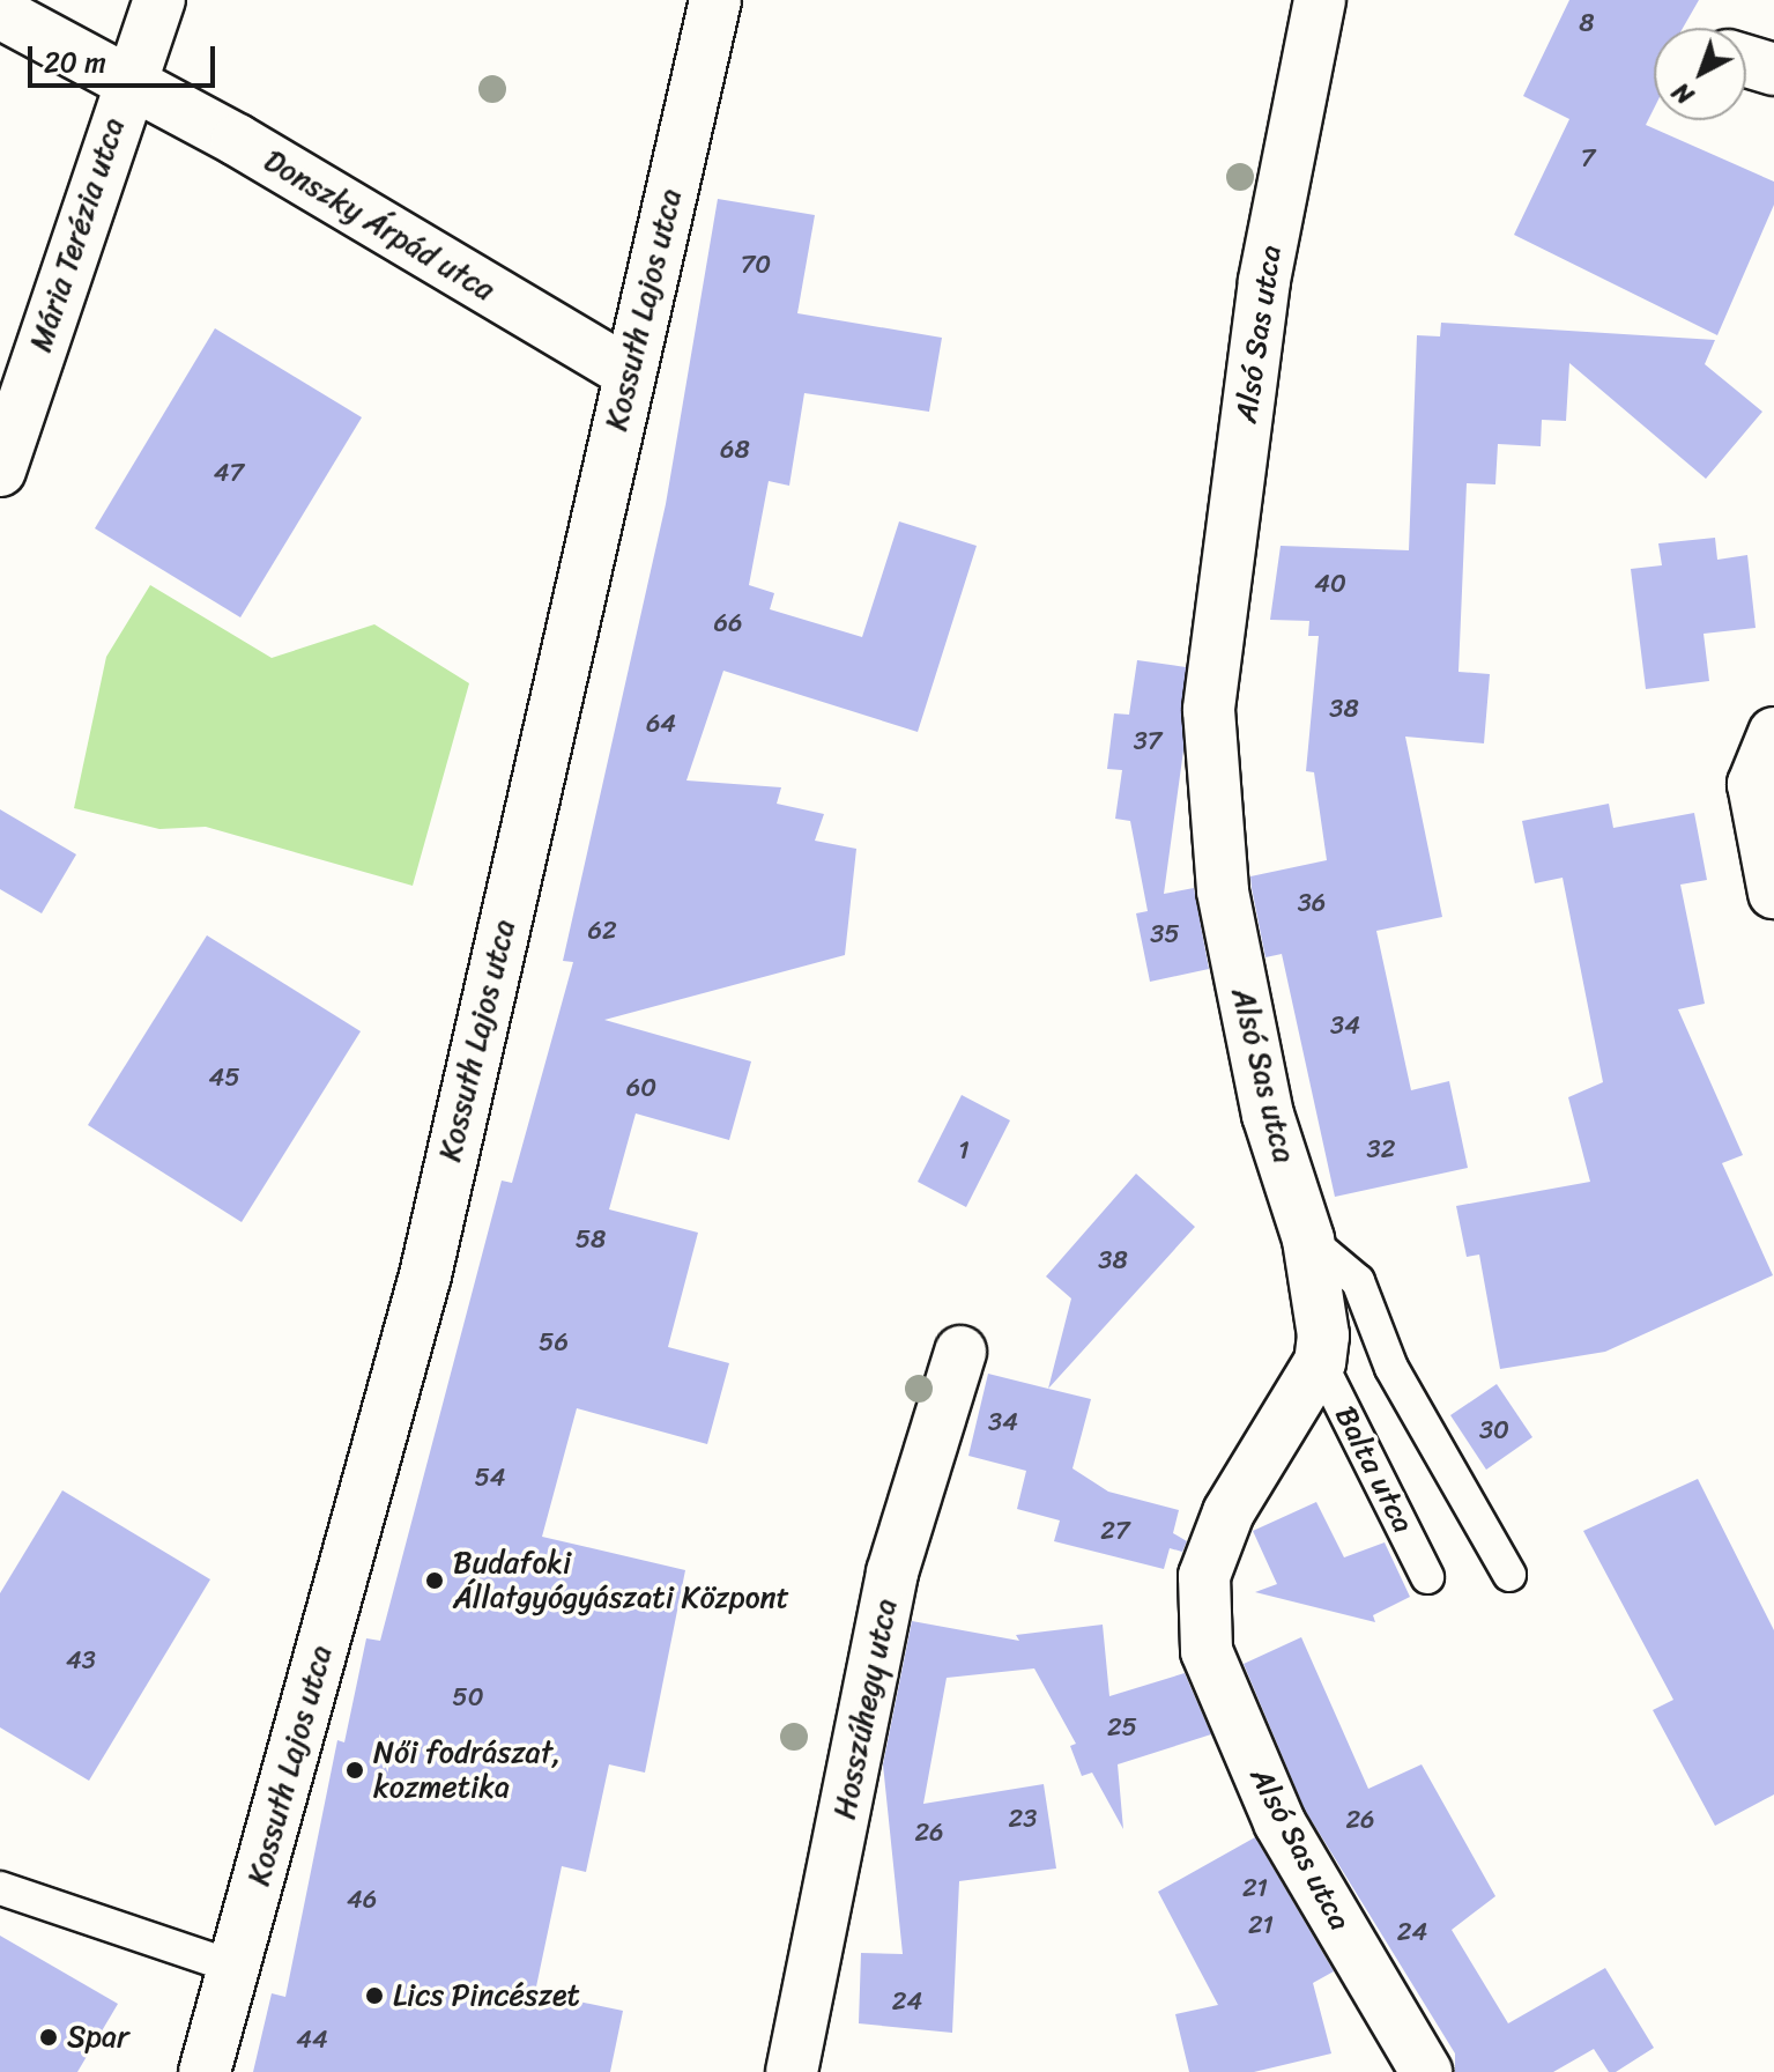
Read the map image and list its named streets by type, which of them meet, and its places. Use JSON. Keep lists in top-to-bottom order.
{
  "streets": {
    "street": [
      "Donszky Árpád utca",
      "Mária Terézia utca",
      "Kossuth Lajos utca",
      "Alsó Sas utca",
      "Hosszúhegy utca"
    ],
    "lane": ["Balta utca"]
  },
  "crossings": [
    ["Donszky Árpád utca", "Mária Terézia utca"],
    ["Donszky Árpád utca", "Kossuth Lajos utca"],
    ["Alsó Sas utca", "Balta utca"]
  ],
  "places": [
    "Budafoki Állatgyógyászati Központ",
    "Női fodrászat, kozmetika",
    "Lics Pincészet",
    "Spar"
  ],
  "house_numbers": [
    "8",
    "7",
    "70",
    "68",
    "47",
    "40",
    "66",
    "38",
    "64",
    "37",
    "36",
    "62",
    "35",
    "34",
    "45",
    "60",
    "32",
    "1",
    "58",
    "38",
    "56",
    "34",
    "30",
    "54",
    "27",
    "43",
    "50",
    "25",
    "23",
    "26",
    "26",
    "21",
    "46",
    "21",
    "24",
    "24",
    "44"
  ],
  "scale_bar": "20 m",
  "north": "bottom left"
}
